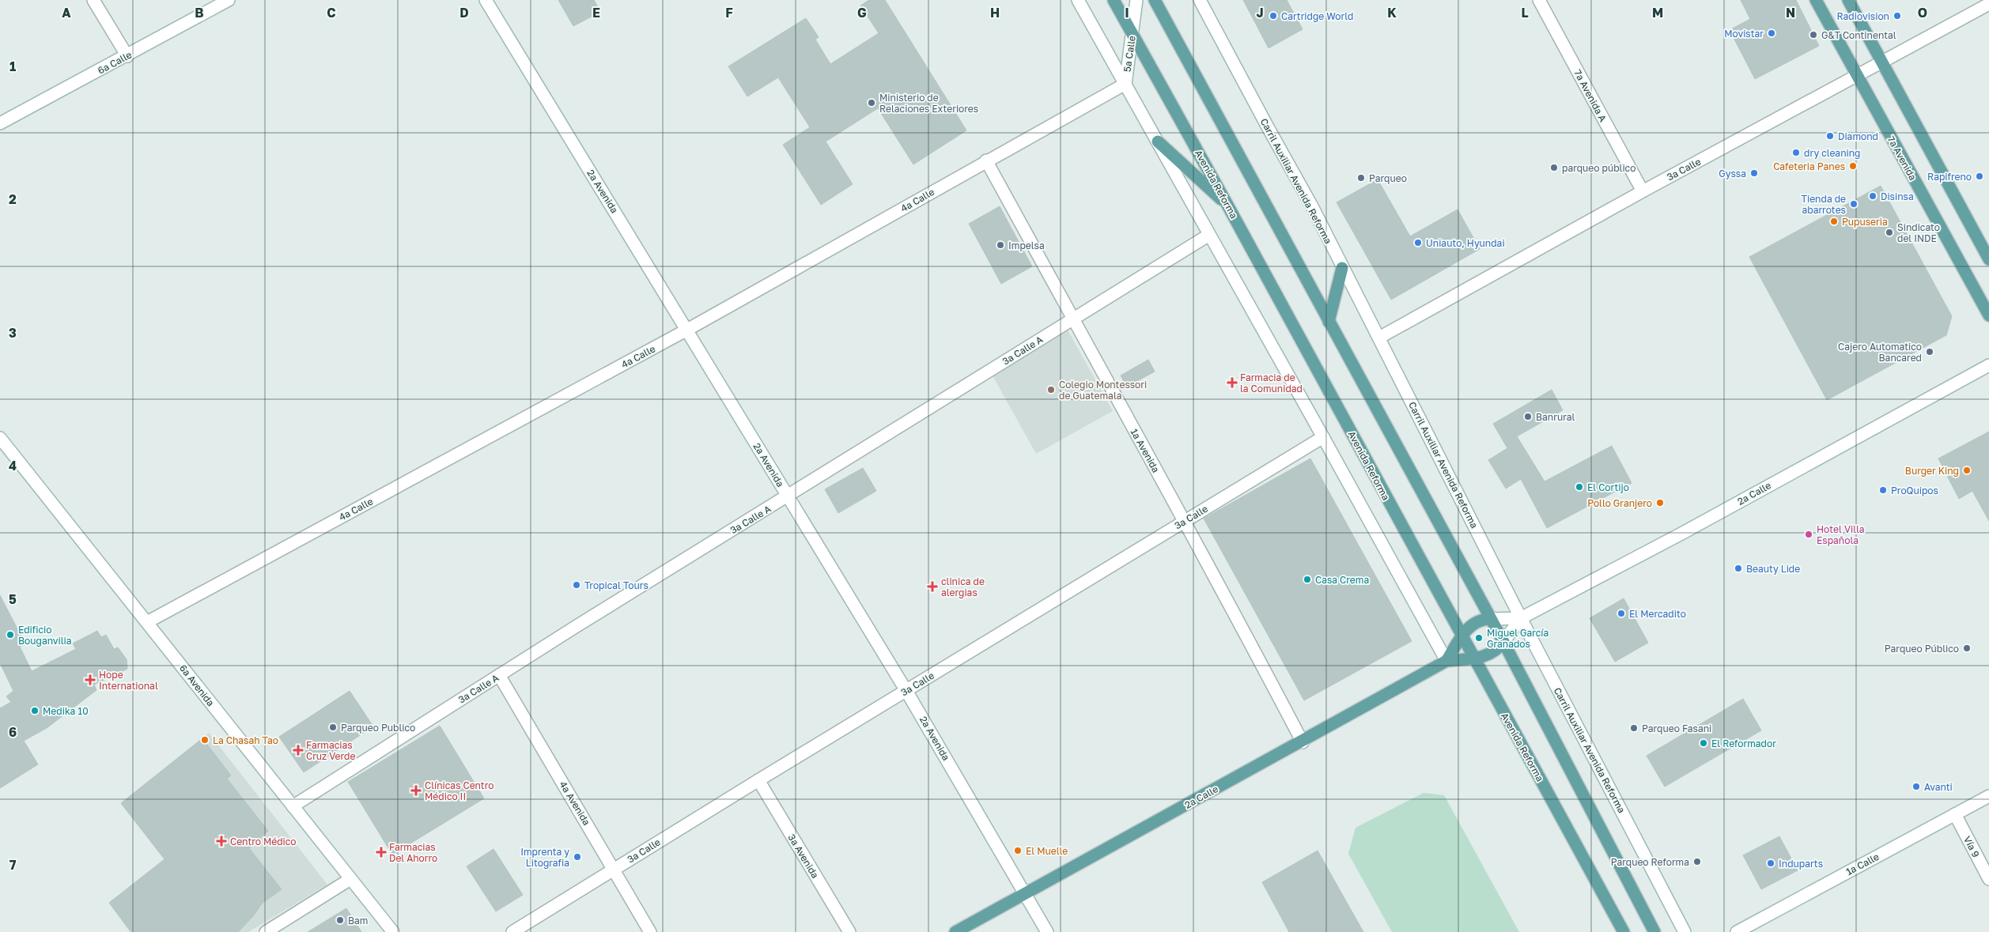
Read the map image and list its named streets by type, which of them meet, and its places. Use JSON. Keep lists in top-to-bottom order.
{
  "streets": {
    "main road": ["7a Avenida", "Avenida Reforma", "2a Calle"],
    "street": [
      "5a Calle",
      "6a Calle",
      "7a Avenida A",
      "3a Calle",
      "Carril Auxiliar Avenida Reforma",
      "2a Avenida",
      "4a Calle",
      "3a Calle A",
      "1a Avenida",
      "6a Avenida",
      "4a Avenida",
      "Vía 9",
      "3a Avenida",
      "1ª Calle"
    ]
  },
  "crossings": [
    ["5a Calle", "Avenida Reforma"],
    ["5a Calle", "4a Calle"],
    ["7a Avenida A", "3a Calle"],
    ["7a Avenida", "3a Calle"],
    ["3a Calle", "Carril Auxiliar Avenida Reforma"],
    ["3a Calle", "2a Avenida"],
    ["3a Calle", "1a Avenida"],
    ["3a Calle", "4a Avenida"],
    ["3a Calle", "3a Avenida"],
    ["Carril Auxiliar Avenida Reforma", "2a Calle"],
    ["Avenida Reforma", "2a Calle"],
    ["2a Avenida", "4a Calle"],
    ["2a Avenida", "3a Calle A"],
    ["2a Avenida", "2a Calle"],
    ["4a Calle", "1a Avenida"],
    ["4a Calle", "6a Avenida"],
    ["3a Calle A", "1a Avenida"],
    ["3a Calle A", "6a Avenida"],
    ["3a Calle A", "4a Avenida"],
    ["1a Avenida", "2a Calle"],
    ["Vía 9", "1ª Calle"]
  ],
  "places": {
    "other": [
      "Cartridge World",
      "Radiovision",
      "Movistar",
      "G&T Continental",
      "Ministerio de Relaciones Exteriores",
      "Diamond",
      "dry cleaning",
      "Cafeteria Panes",
      "parqueo público",
      "Gyssa",
      "Rapifreno",
      "Parqueo",
      "Disinsa",
      "Tienda de abarrotes",
      "Pupuseria",
      "Sindicato del INDE",
      "Uniauto, Hyundai",
      "Impelsa",
      "Cajero Automatico Bancared",
      "Colegio Montessori de Guatemala",
      "Banrural",
      "Burger King",
      "El Cortijo",
      "ProQuipos",
      "Pollo Granjero",
      "Hotel Villa Española",
      "Beauty Lide",
      "Casa Crema",
      "Tropical Tours",
      "El Mercadito",
      "Edificio Bouganvilia",
      "Miguel García Granados",
      "Parqueo Público",
      "Medika 10",
      "Parqueo Publico",
      "Parqueo Fasani",
      "La Chasah Tao",
      "El Reformador",
      "Avanti",
      "El Muelle",
      "Imprenta y Litografia",
      "Parqueo Reforma",
      "Induparts",
      "Bam"
    ],
    "health": [
      "Farmacia de la Comunidad",
      "clinica de alergias",
      "Hope International",
      "Farmacias Cruz Verde",
      "Clínicas Centro Médico II",
      "Centro Médico",
      "Farmacias Del Ahorro"
    ]
  },
  "grid": {
    "columns": [
      "A",
      "B",
      "C",
      "D",
      "E",
      "F",
      "G",
      "H",
      "I",
      "J",
      "K",
      "L",
      "M",
      "N",
      "O"
    ],
    "rows": [
      "1",
      "2",
      "3",
      "4",
      "5",
      "6",
      "7"
    ]
  }
}
